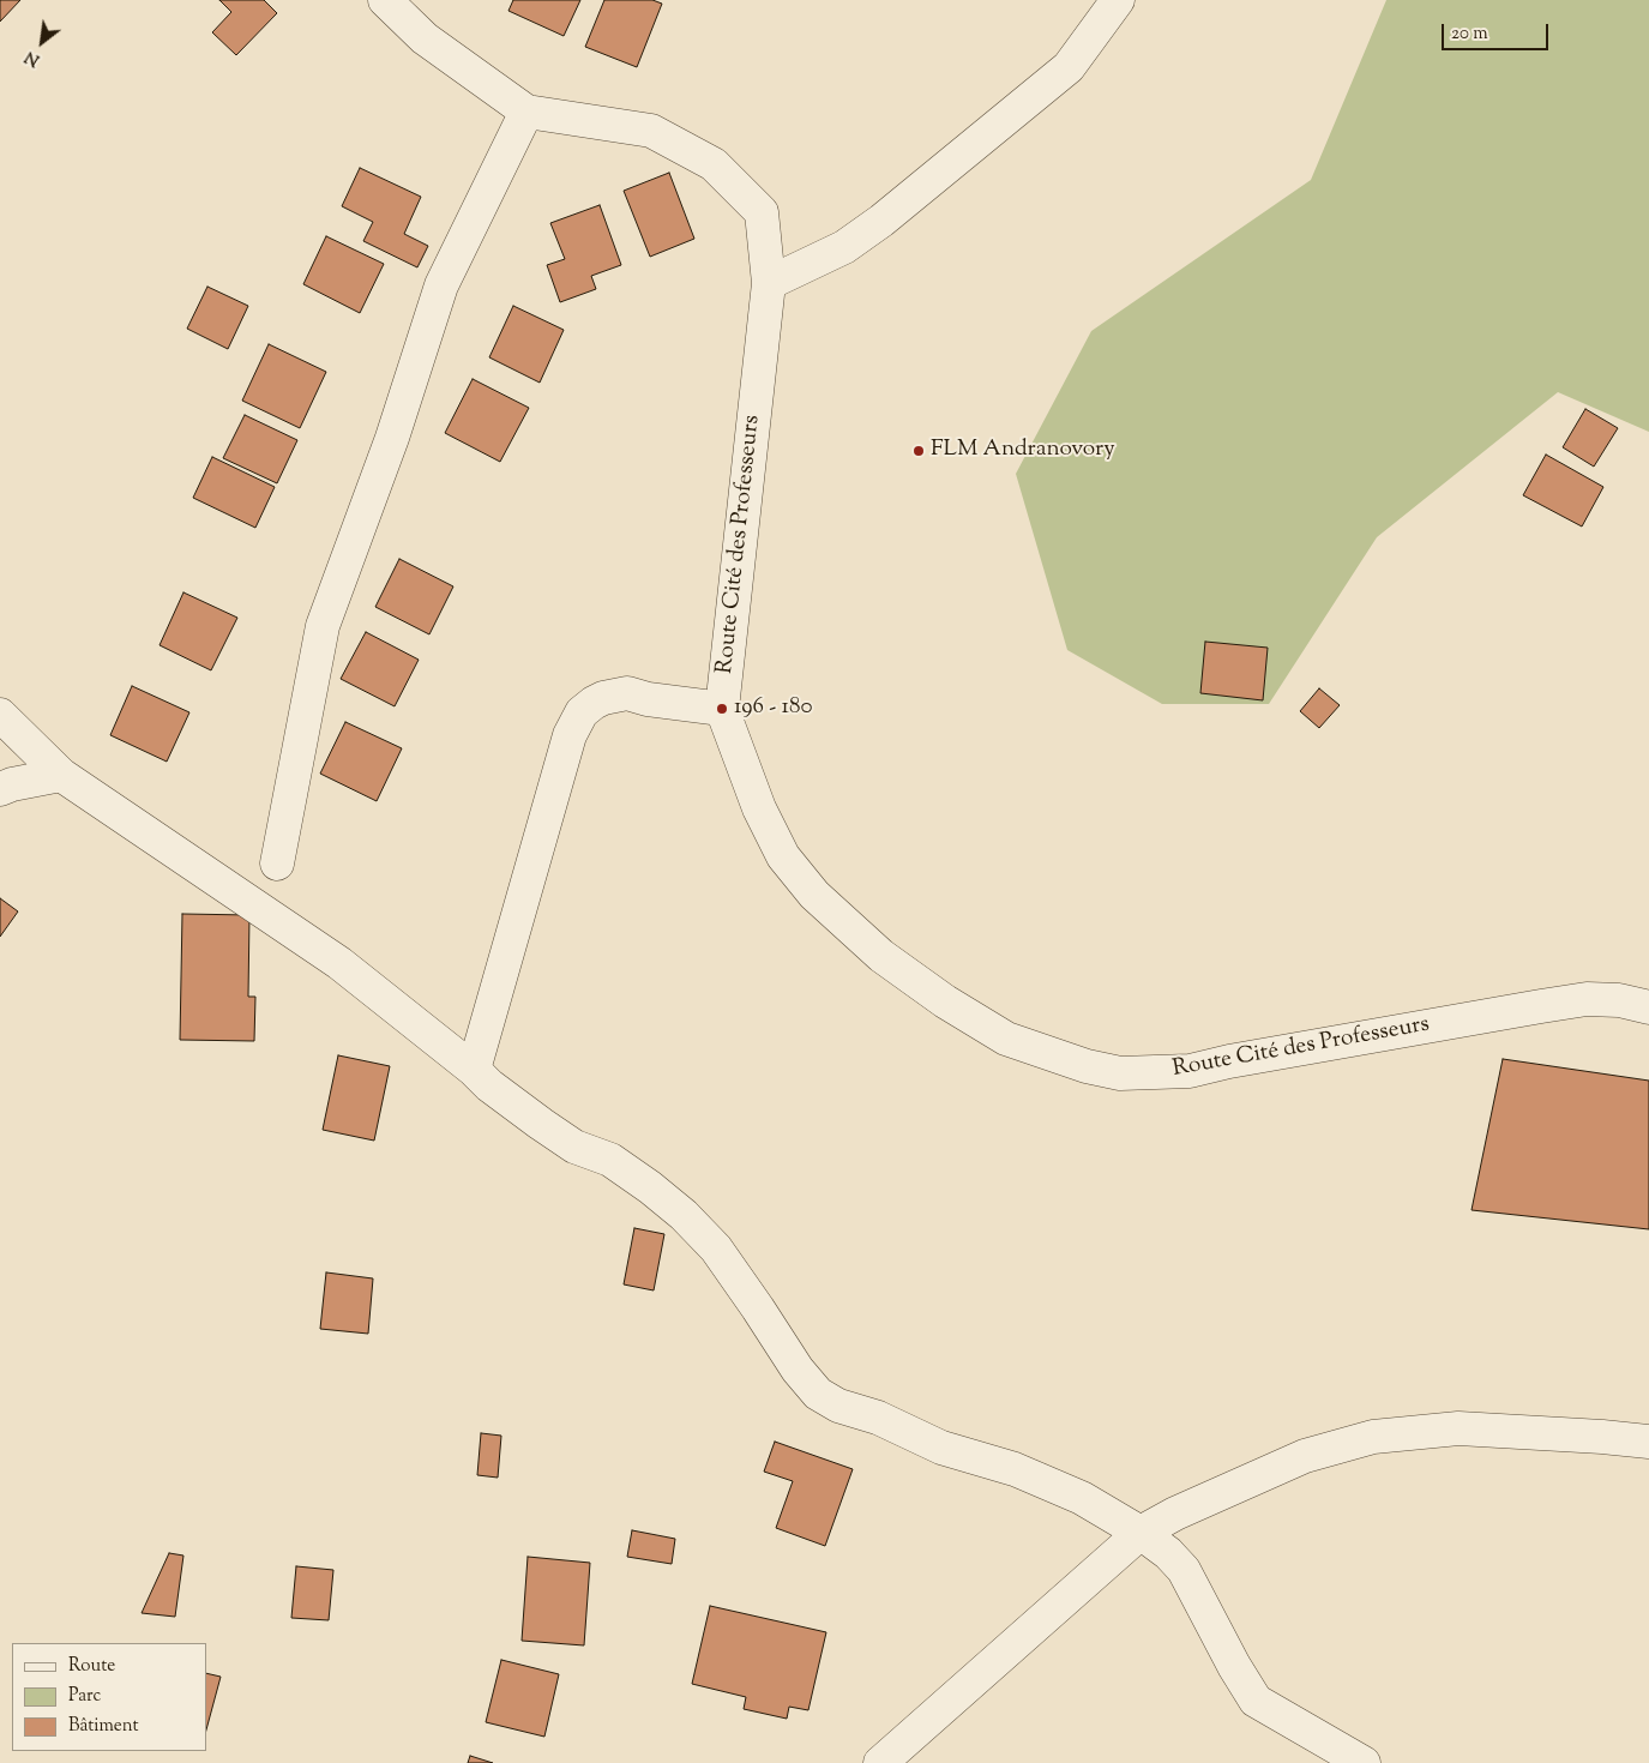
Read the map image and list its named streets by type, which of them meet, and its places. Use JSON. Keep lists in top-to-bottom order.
{
  "streets": {
    "street": ["Route Cité des Professeurs"]
  },
  "places": ["FLM Andranovory", "196 - 180"],
  "legend": ["Route", "Parc", "Bâtiment"],
  "scale_bar": "20 m",
  "north": "bottom left"
}
